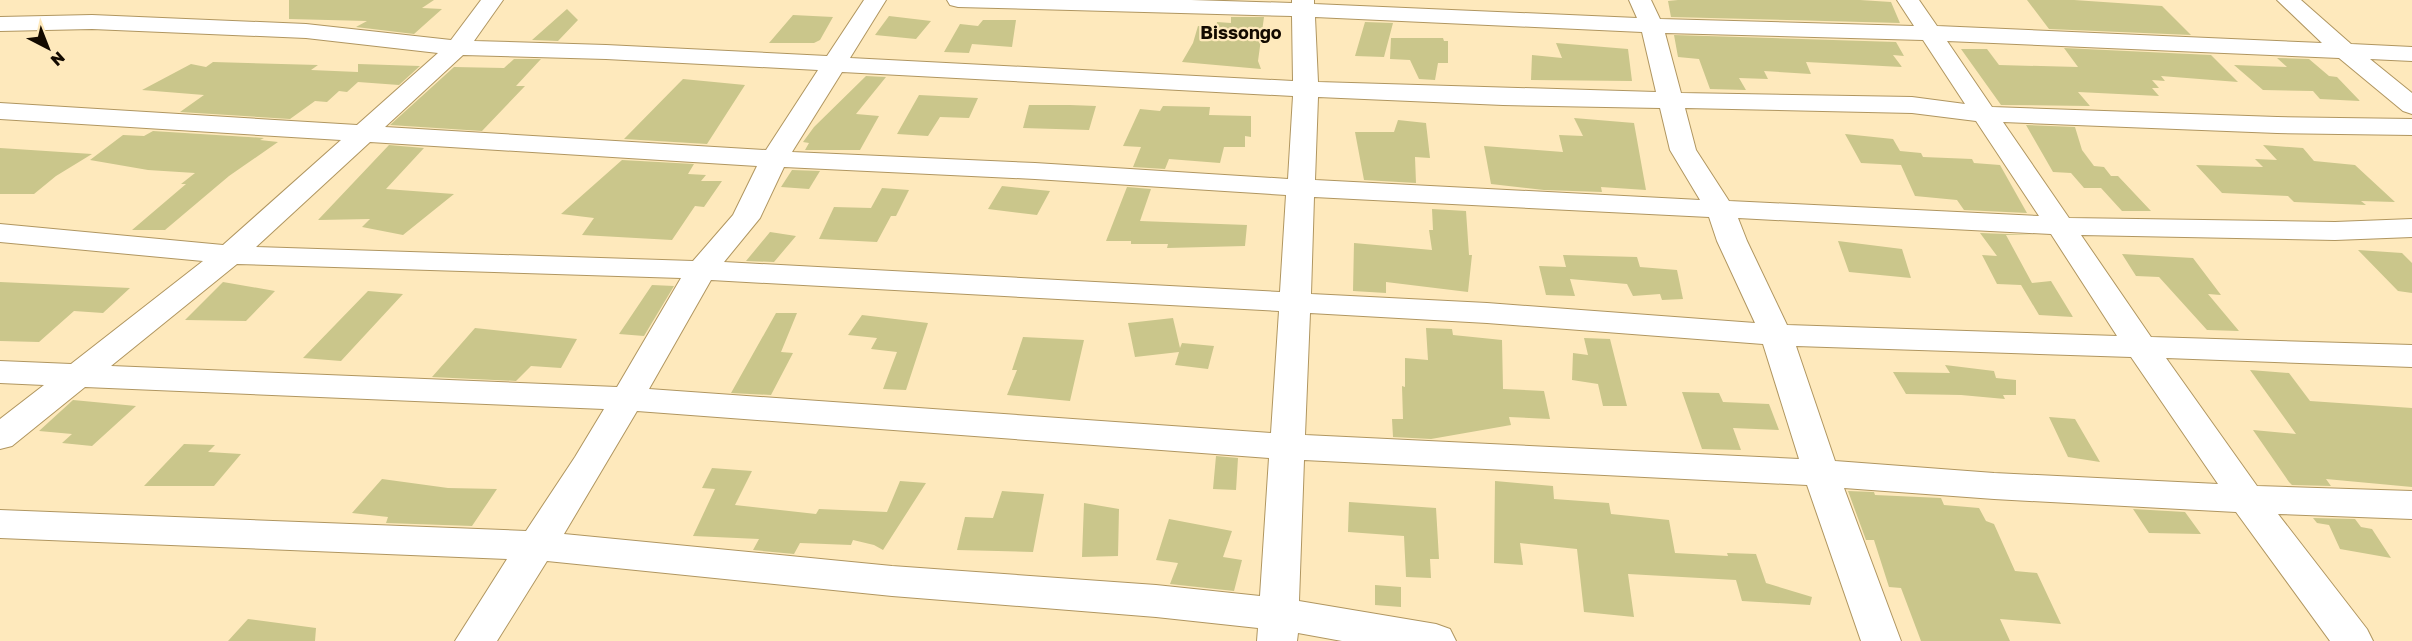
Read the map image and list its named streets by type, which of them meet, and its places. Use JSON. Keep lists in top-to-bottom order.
{
  "districts": ["Bissongo"],
  "north": "bottom right"
}
